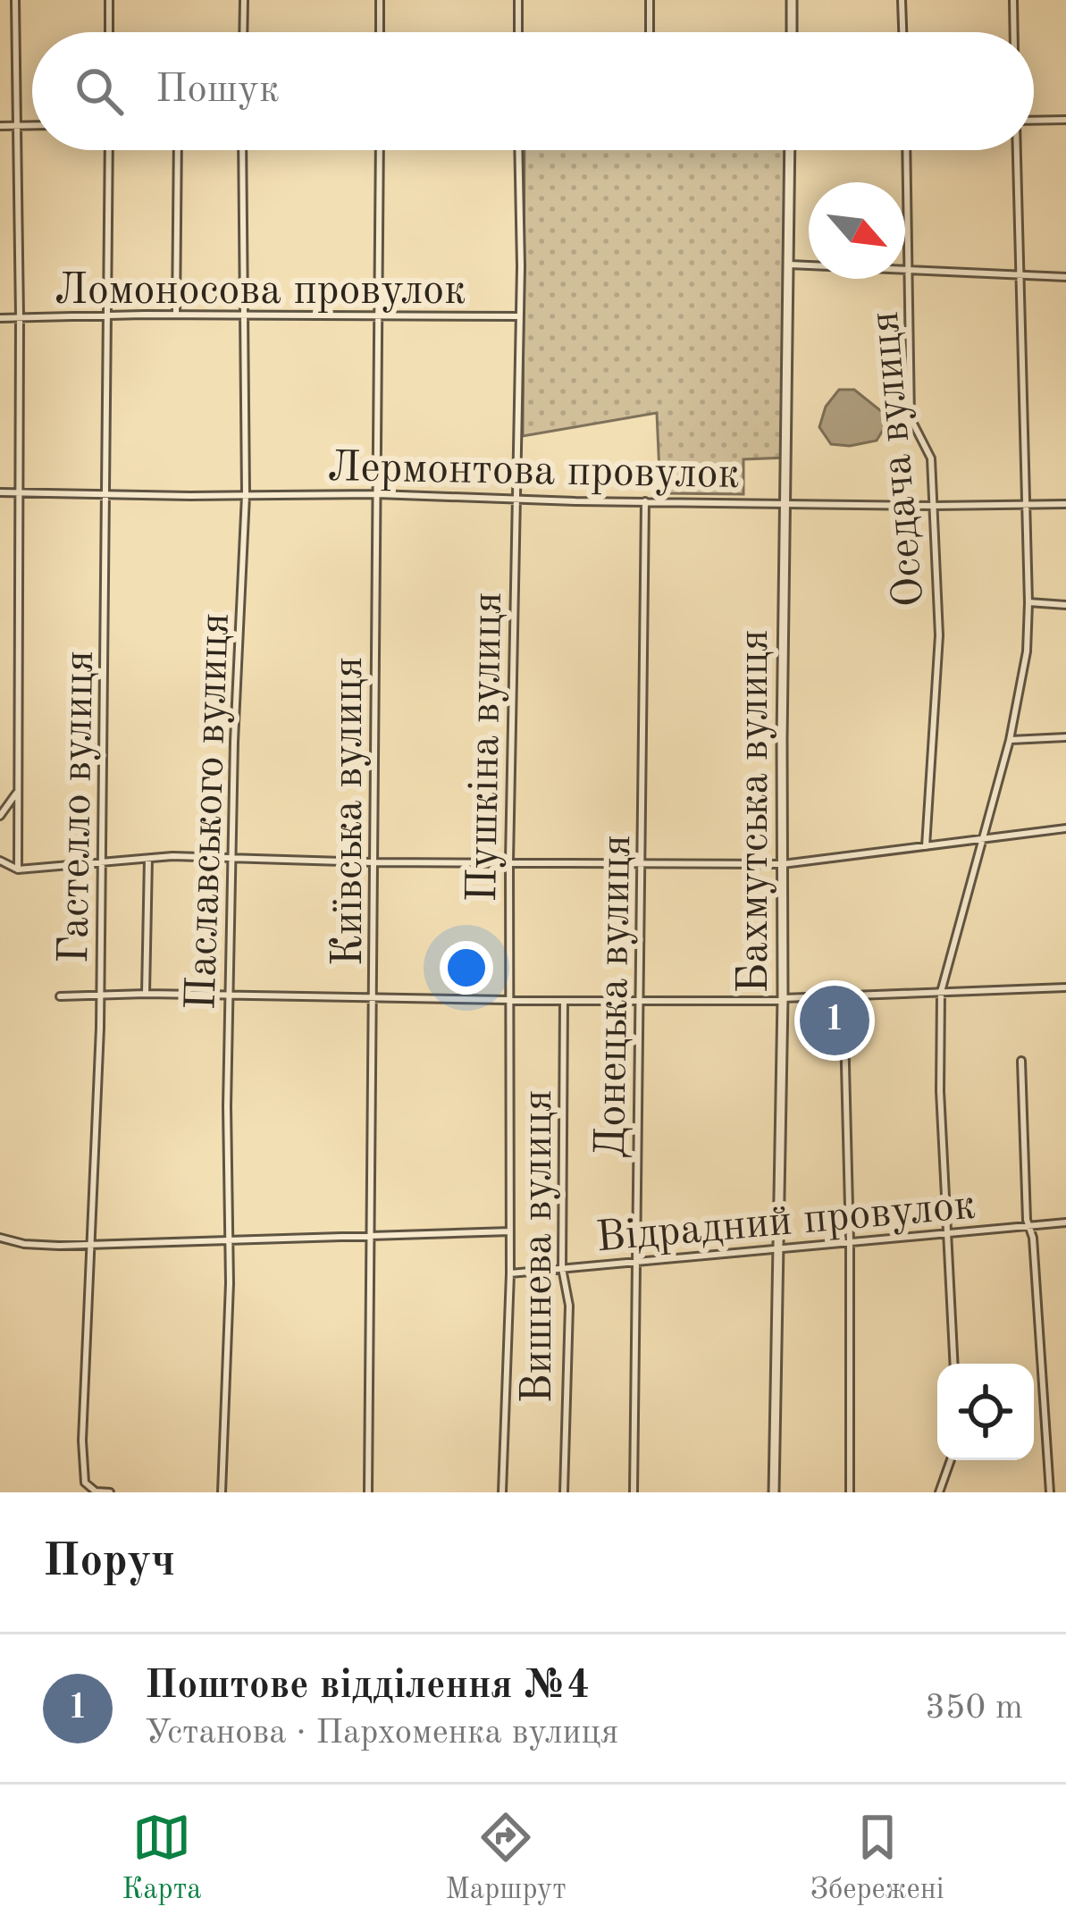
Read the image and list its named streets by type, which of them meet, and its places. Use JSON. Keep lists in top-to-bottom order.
{
  "streets": {
    "street": [
      "Ломоносова провулок",
      "Оседача вулиця",
      "Лермонтова провулок",
      "Пушкіна вулиця",
      "Гастелло вулиця",
      "Паславського вулиця",
      "Київська вулиця",
      "Бахмутська вулиця",
      "Донецька вулиця",
      "Відрадний провулок",
      "Вишнева вулиця"
    ]
  },
  "crossings": [
    ["Ломоносова провулок", "Пушкіна вулиця"],
    ["Ломоносова провулок", "Гастелло вулиця"],
    ["Ломоносова провулок", "Паславського вулиця"],
    ["Ломоносова провулок", "Київська вулиця"],
    ["Оседача вулиця", "Лермонтова провулок"],
    ["Лермонтова провулок", "Пушкіна вулиця"],
    ["Лермонтова провулок", "Гастелло вулиця"],
    ["Лермонтова провулок", "Паславського вулиця"],
    ["Лермонтова провулок", "Київська вулиця"],
    ["Лермонтова провулок", "Бахмутська вулиця"],
    ["Лермонтова провулок", "Донецька вулиця"],
    ["Пушкіна вулиця", "Відрадний провулок"],
    ["Бахмутська вулиця", "Відрадний провулок"],
    ["Донецька вулиця", "Відрадний провулок"],
    ["Відрадний провулок", "Вишнева вулиця"]
  ],
  "north": "bottom right",
  "page": {
    "search": "Пошук",
    "pins": "1",
    "heading": "Поруч",
    "list": [
      {
        "mark": "1",
        "name": "Поштове відділення №4",
        "note": "Установа · Пархоменка вулиця",
        "value": "350 m"
      }
    ],
    "nav": ["Карта", "Маршрут", "Збережені"]
  }
}
